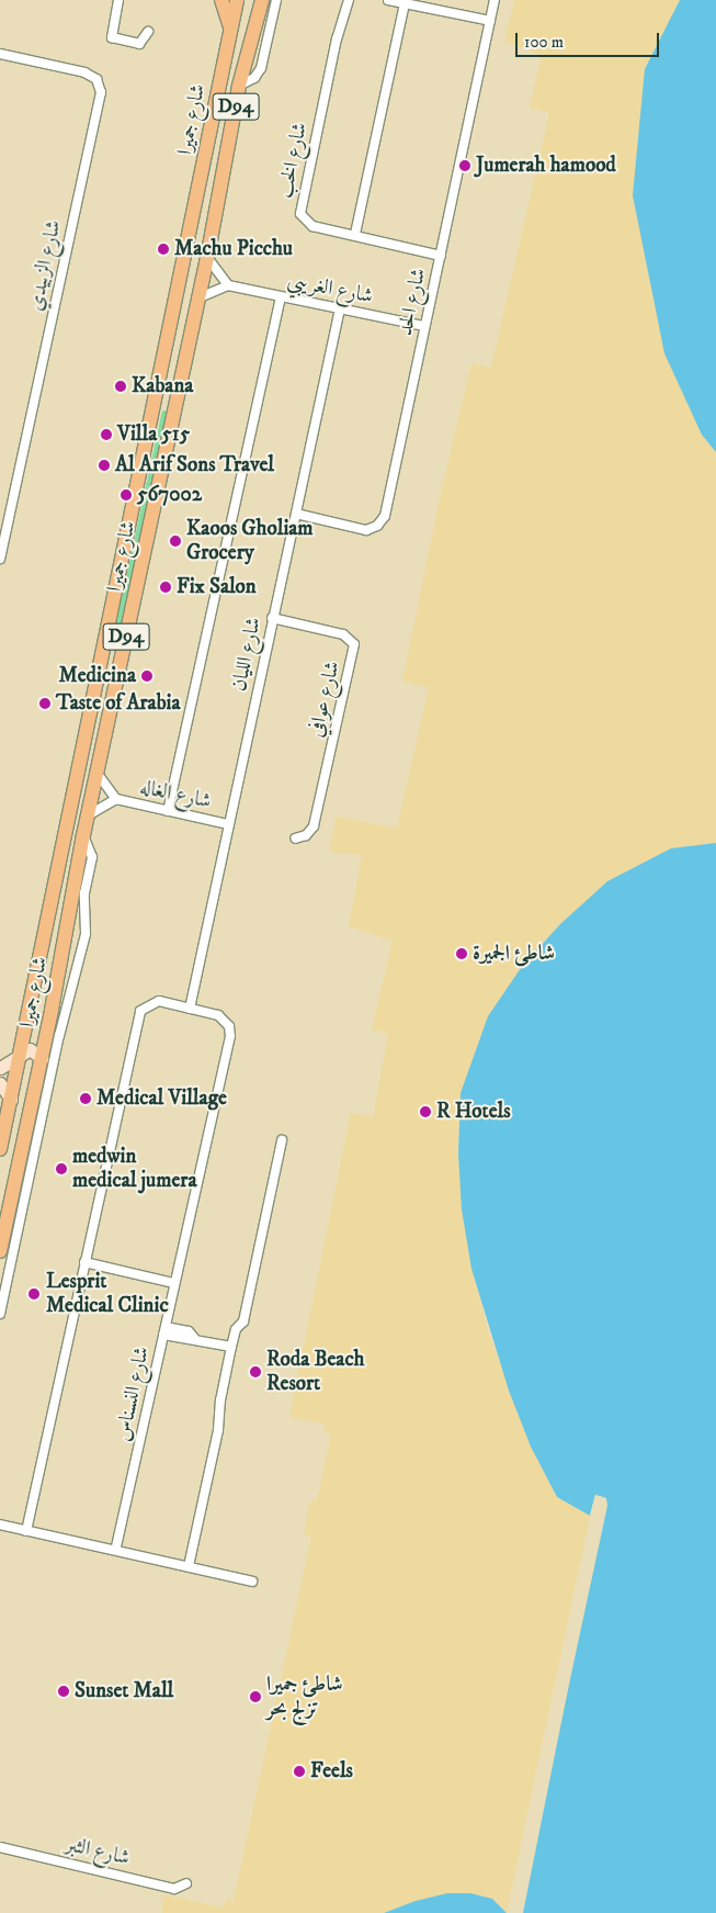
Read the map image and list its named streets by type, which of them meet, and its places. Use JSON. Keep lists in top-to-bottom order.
{
  "streets": {
    "main road": ["D94", "شارع جميرا"],
    "street": [
      "شارع الخب",
      "شارع الزبيدي",
      "شارع الغريبي",
      "شارع الحد",
      "شارع الليان",
      "شارع عوافي",
      "شارع الغاله",
      "شارع النسناس",
      "شارع الثبر"
    ]
  },
  "crossings": [
    ["شارع جميرا", "شارع الغاله"],
    ["شارع الخب", "شارع الحد"],
    ["شارع الغريبي", "شارع الحد"],
    ["شارع الغريبي", "شارع الليان"],
    ["شارع الحد", "شارع الليان"],
    ["شارع الليان", "شارع عوافي"],
    ["شارع الليان", "شارع الغاله"],
    ["شارع الليان", "شارع النسناس"]
  ],
  "places": [
    "Jumerah hamood",
    "Machu Picchu",
    "Kabana",
    "Villa 515",
    "Al Arif Sons Travel",
    "567002",
    "Kaoos Gholiam Grocery",
    "Fix Salon",
    "Medicina",
    "Taste of Arabia",
    "شاطئ الجميرة",
    "Medical Village",
    "R Hotels",
    "medwin medical jumera",
    "Lesprit Medical Clinic",
    "Roda Beach Resort",
    "Sunset Mall",
    "شاطئ جميرا تزلج بحر",
    "Feels"
  ],
  "scale_bar": "100 m"
}
